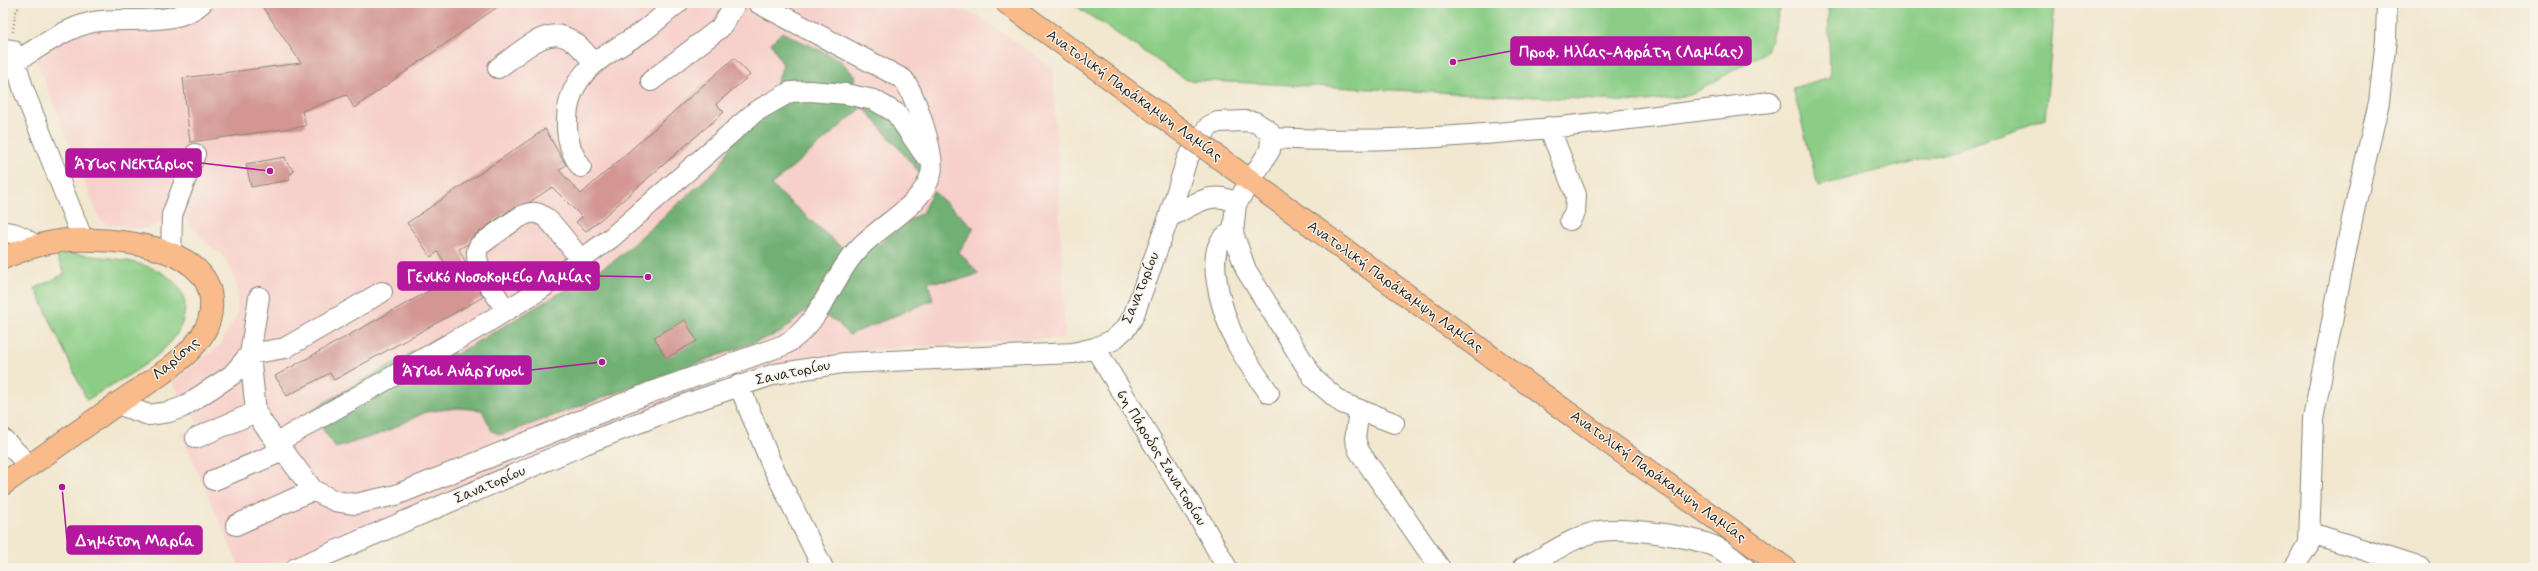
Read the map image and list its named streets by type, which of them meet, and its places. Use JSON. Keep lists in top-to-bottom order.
{
  "streets": {
    "main road": ["Ανατολική Παράκαμψη Λαμίας", "Λαρίσης"],
    "street": ["Σανατορίου", "6η Πάροδος Σανατορίου"]
  },
  "crossings": [
    ["Σανατορίου", "6η Πάροδος Σανατορίου"]
  ],
  "places": [
    "Προφ. Ηλίας-Αφράτη (Λαμίας)",
    "Άγιος Νεκτάριος",
    "Γενικό Νοσοκομείο Λαμίας",
    "Άγιοι Ανάργυροι",
    "Δημότση Μαρία"
  ]
}
